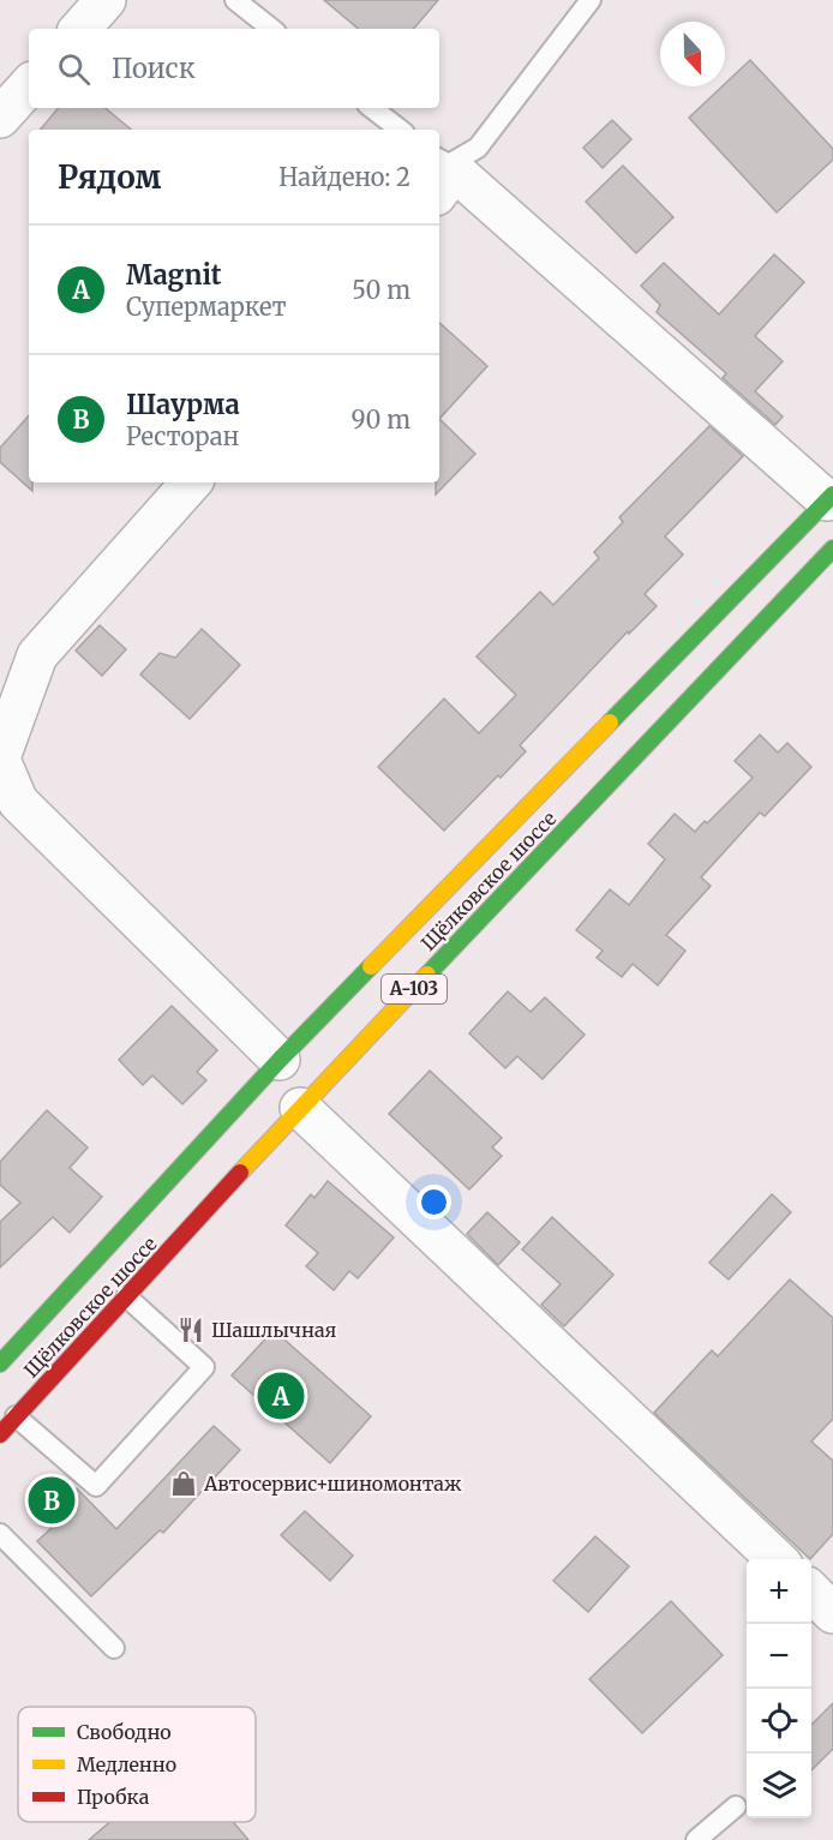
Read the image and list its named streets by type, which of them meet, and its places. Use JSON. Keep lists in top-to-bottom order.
{
  "streets": {
    "main road": ["Щёлковское шоссе", "А-103"]
  },
  "places": {
    "restaurant": ["Шашлычная"],
    "shop": ["Автосервис+шиномонтаж"]
  },
  "legend": ["Свободно", "Медленно", "Пробка"],
  "north": "bottom",
  "page": {
    "search": "Поиск",
    "heading": ["Рядом", "Найдено: 2"],
    "list": [
      {
        "mark": "A",
        "name": "Magnit",
        "note": "Супермаркет",
        "value": "50 m"
      },
      {
        "mark": "B",
        "name": "Шаурма",
        "note": "Ресторан",
        "value": "90 m"
      }
    ],
    "pins": ["A", "B"],
    "map_buttons": ["+", "−"]
  }
}
